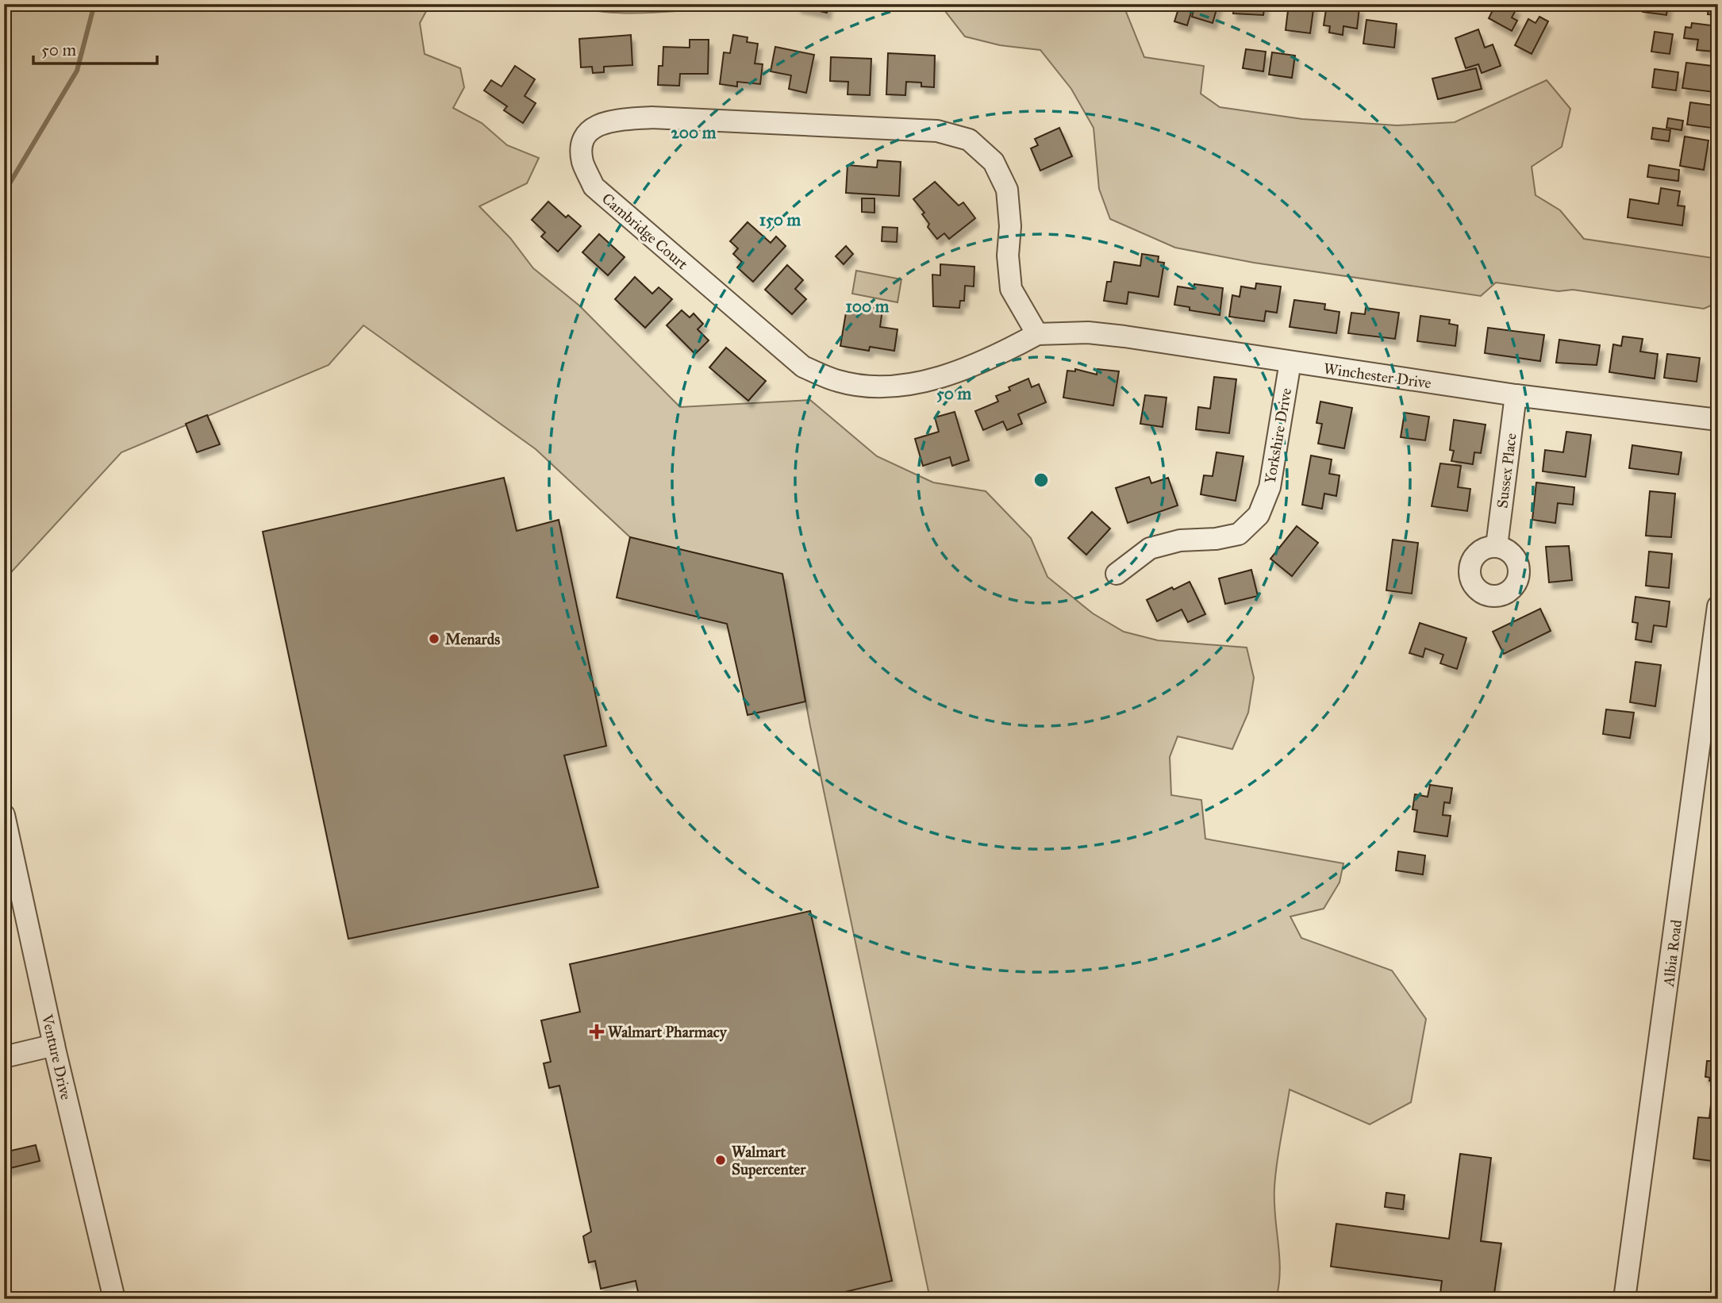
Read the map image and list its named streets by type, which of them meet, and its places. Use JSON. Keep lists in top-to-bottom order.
{
  "streets": {
    "street": [
      "Cambridge Court",
      "Winchester Drive",
      "Yorkshire Drive",
      "Sussex Place",
      "Albia Road",
      "Venture Drive"
    ]
  },
  "crossings": [
    ["Cambridge Court", "Winchester Drive"],
    ["Winchester Drive", "Yorkshire Drive"],
    ["Winchester Drive", "Sussex Place"]
  ],
  "places": {
    "other": ["Menards", "Walmart Supercenter"],
    "health": ["Walmart Pharmacy"]
  },
  "scale_bar": "50 m",
  "rings": [
    "200 m",
    "150 m",
    "100 m",
    "50 m"
  ]
}
